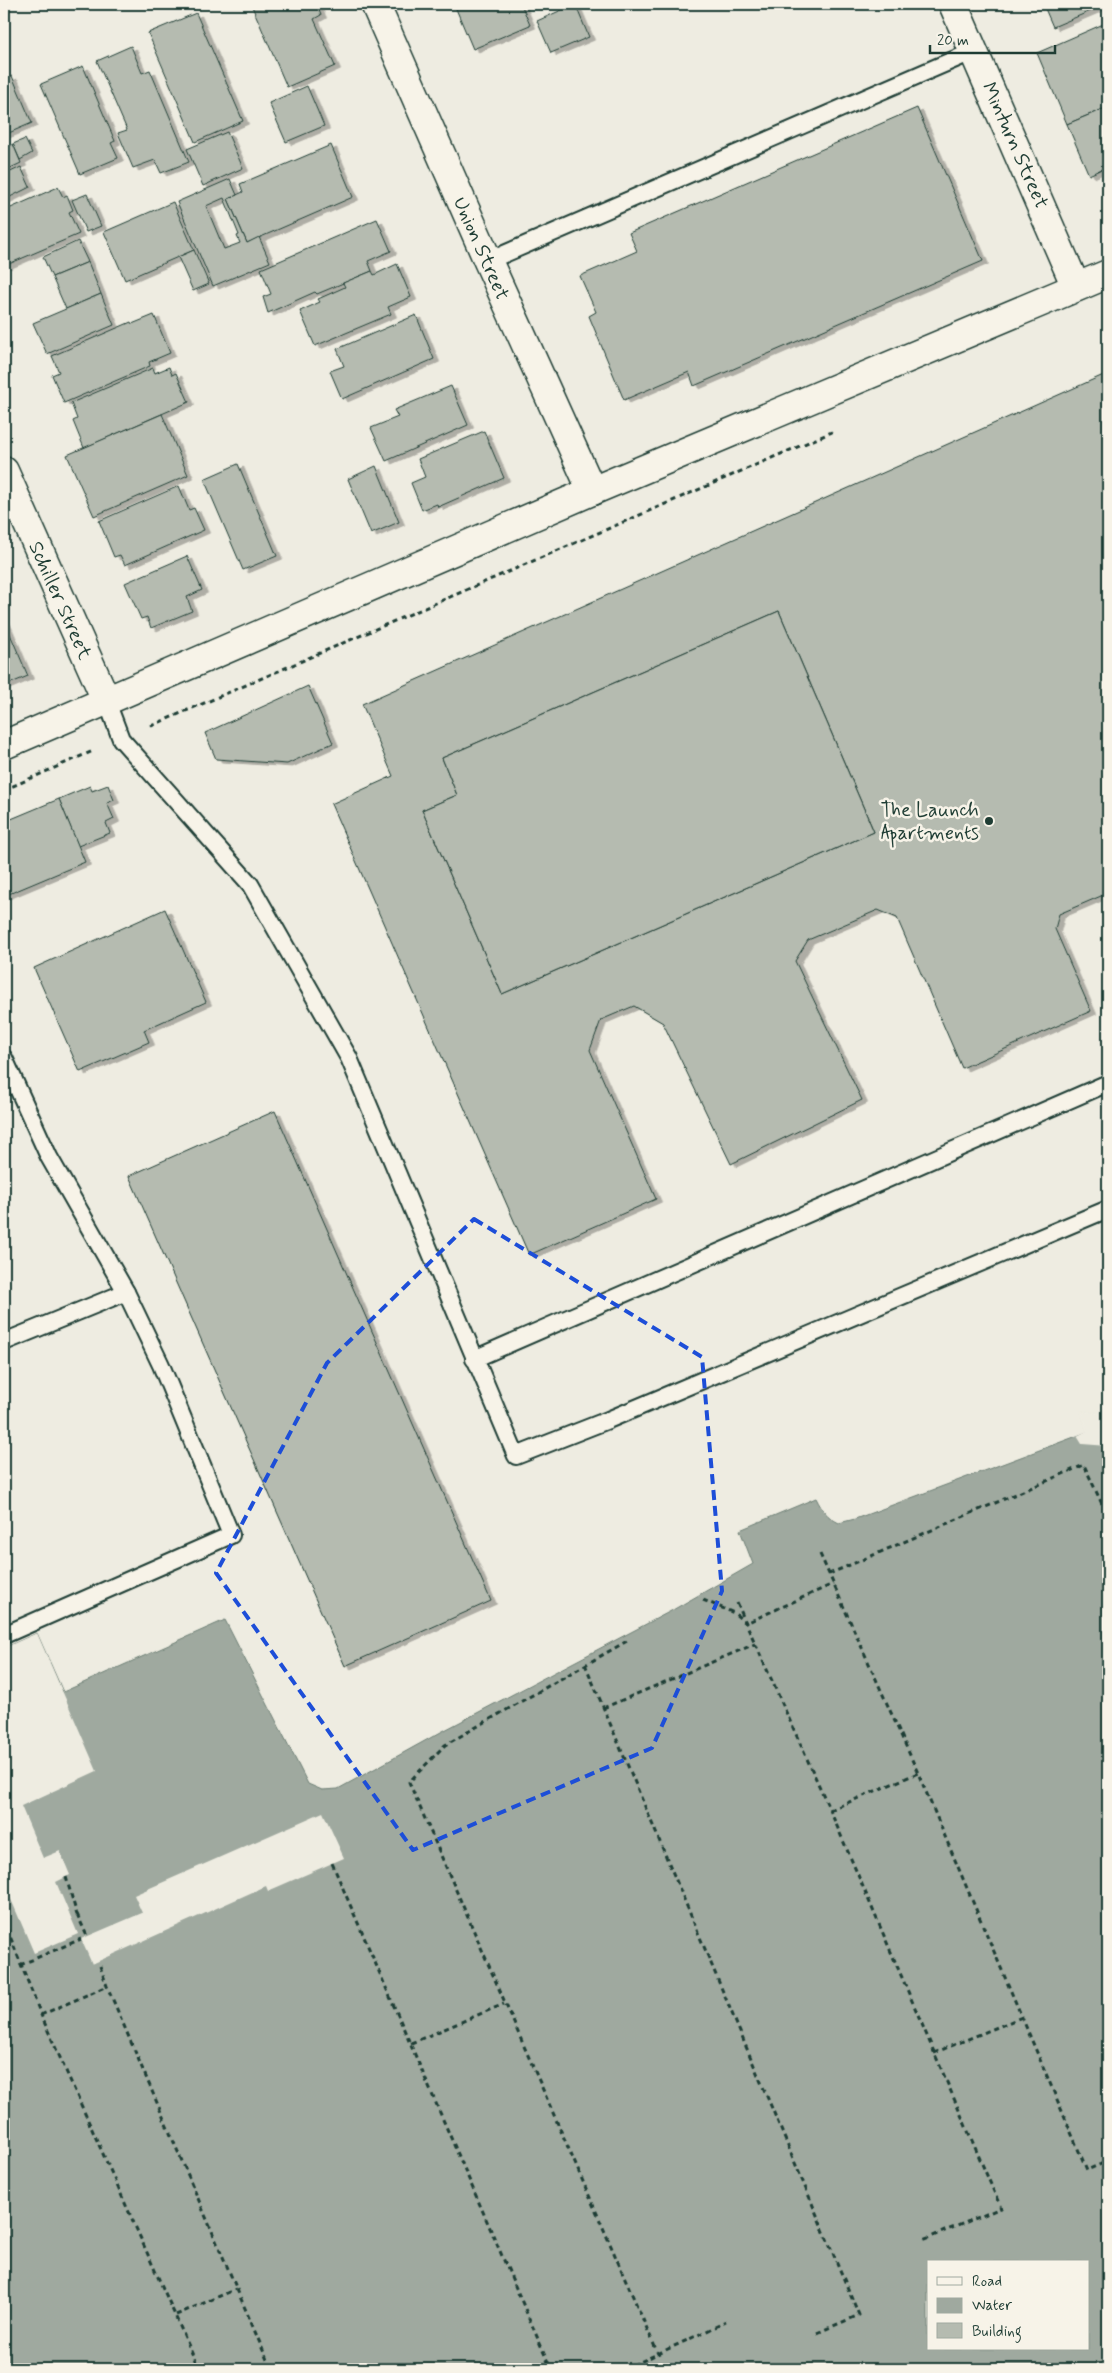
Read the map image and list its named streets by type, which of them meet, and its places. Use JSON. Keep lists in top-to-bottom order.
{
  "streets": {
    "street": ["Minturn Street", "Union Street", "Schiller Street"]
  },
  "places": ["The Launch Apartments"],
  "legend": ["Road", "Water", "Building"],
  "scale_bar": "20 m"
}
